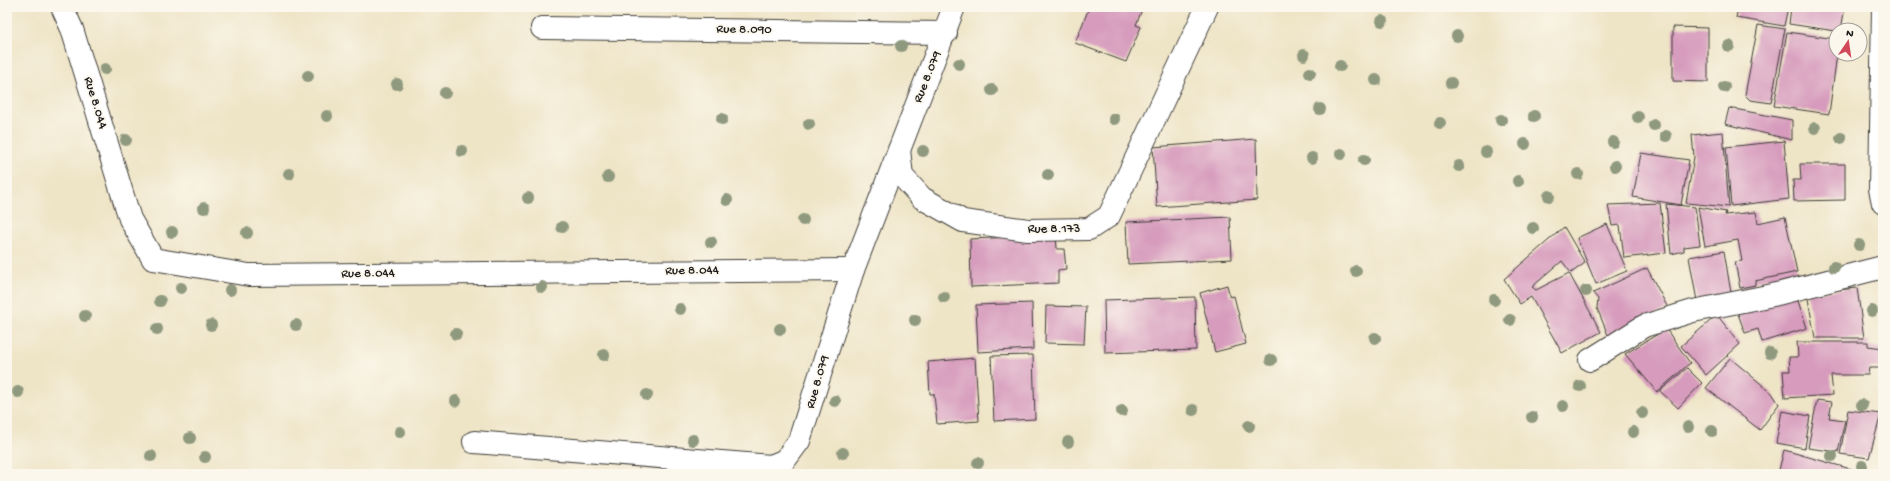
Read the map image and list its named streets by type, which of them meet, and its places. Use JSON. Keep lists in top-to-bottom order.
{
  "streets": {
    "street": [
      "Rue 8.090",
      "Rue 8.079",
      "Rue 8.044",
      "Rue 8.173"
    ]
  },
  "crossings": [
    ["Rue 8.090", "Rue 8.079"],
    ["Rue 8.079", "Rue 8.044"],
    ["Rue 8.079", "Rue 8.173"]
  ],
  "north": "top"
}
